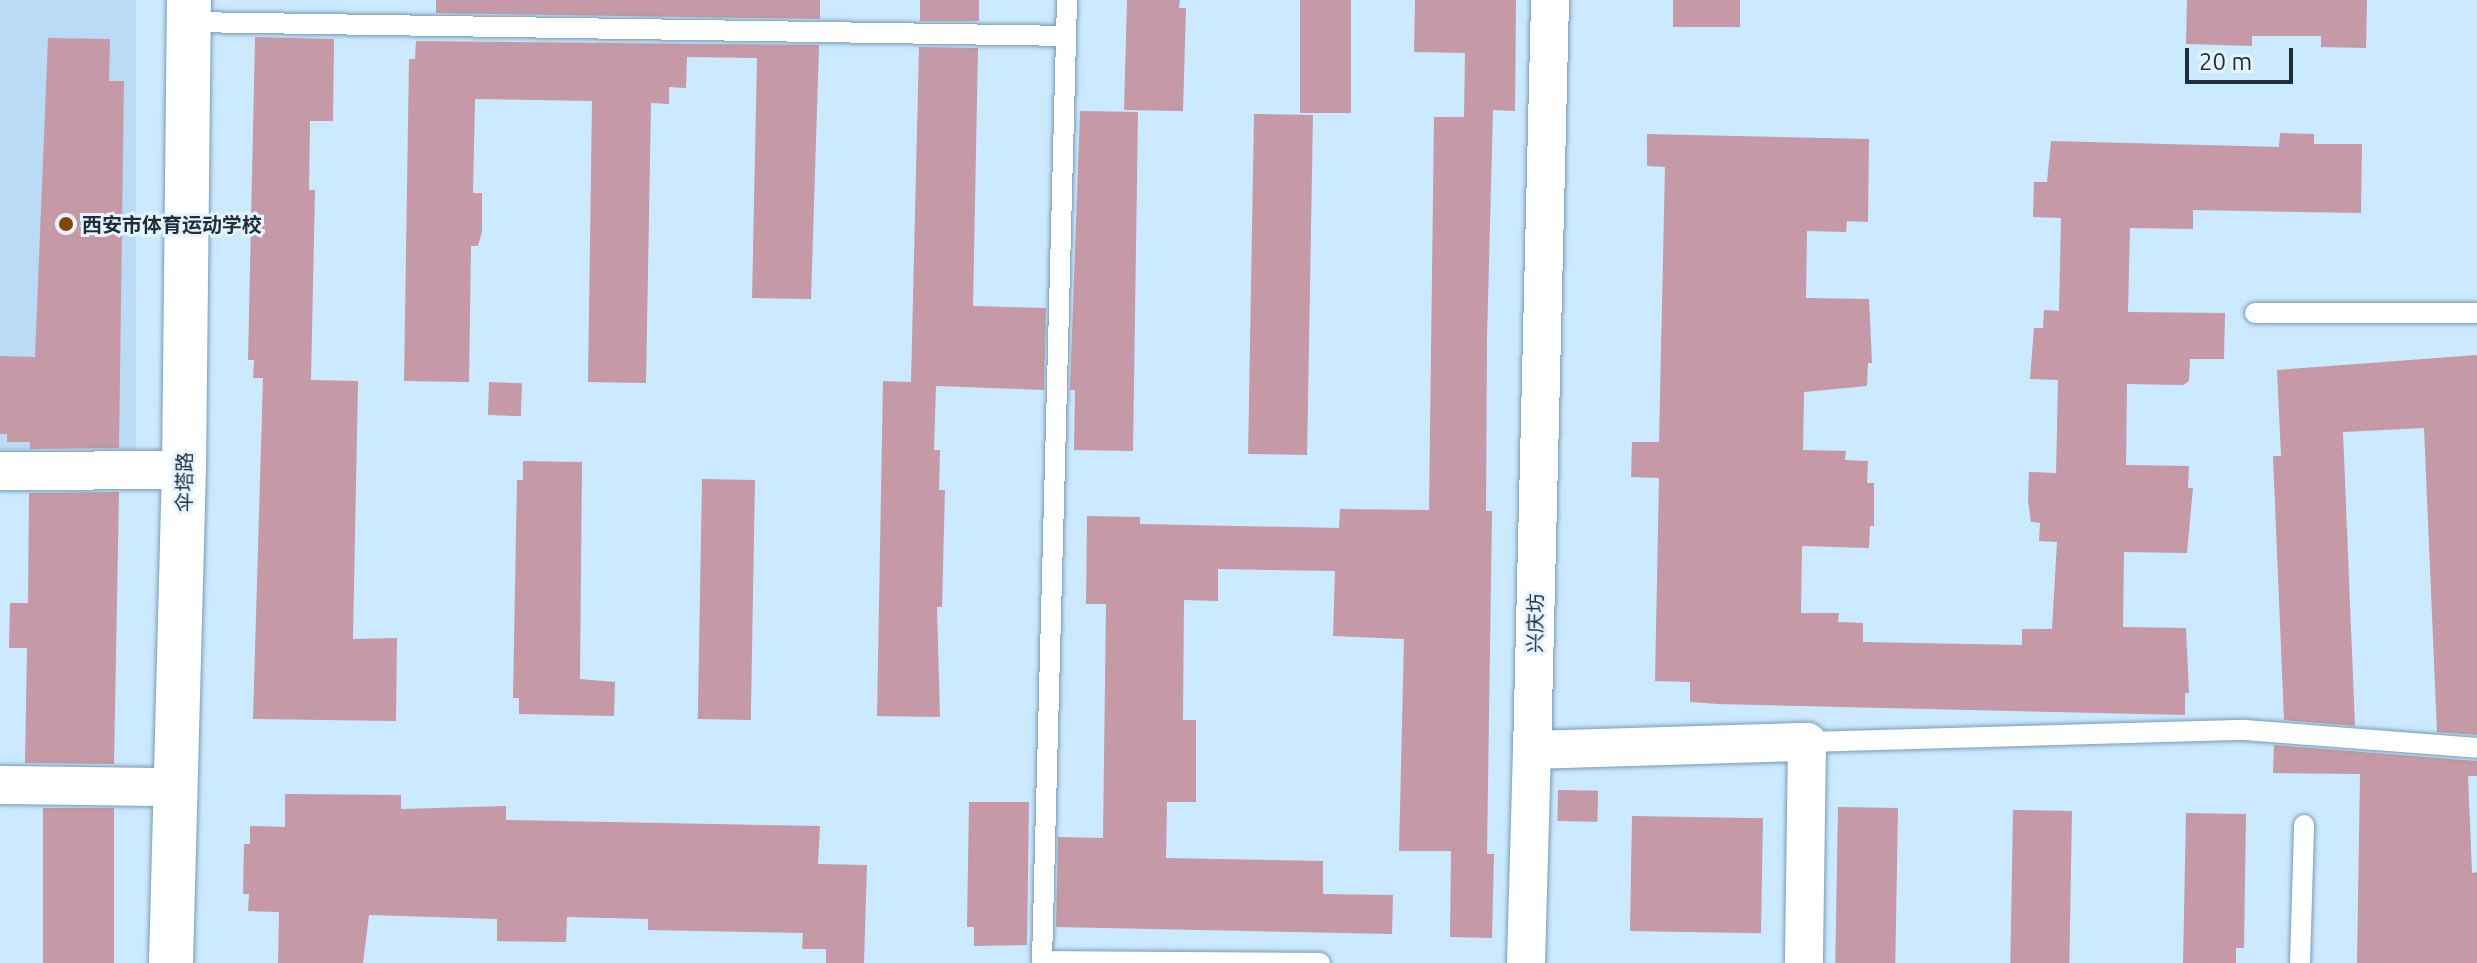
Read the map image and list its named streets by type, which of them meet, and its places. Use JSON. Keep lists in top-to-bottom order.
{
  "streets": {
    "street": ["伞塔路", "兴庆坊"]
  },
  "places": ["西安市体育运动学校"],
  "scale_bar": "20 m"
}
